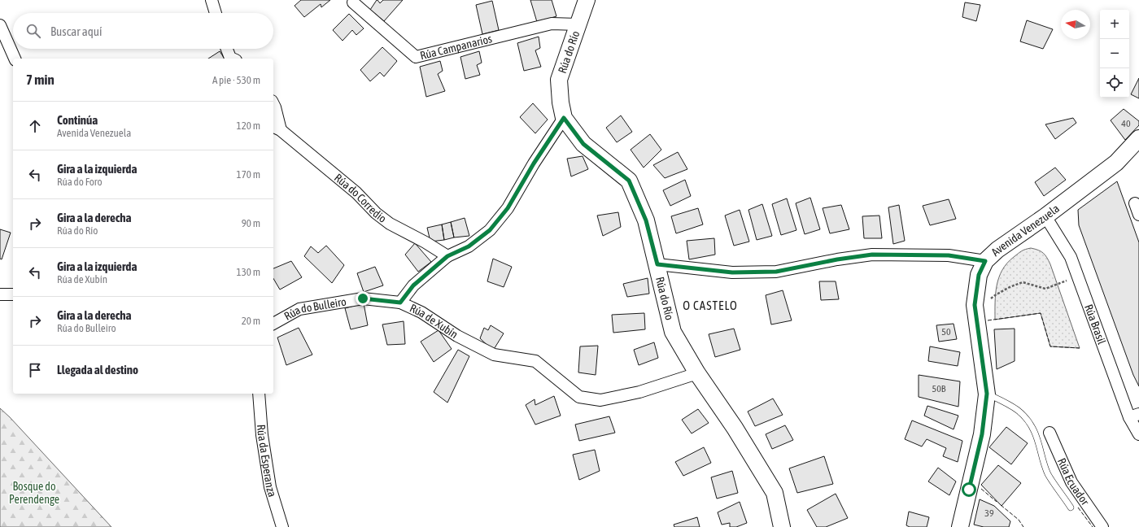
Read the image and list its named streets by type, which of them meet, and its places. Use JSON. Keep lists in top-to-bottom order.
{
  "streets": {
    "street": [
      "Rúa Campanarios",
      "Rúa do Río",
      "Rúa do Corredio",
      "Avenida Venezuela",
      "Rúa do Bulleiro",
      "Rúa de Xubín",
      "Rúa Brasil",
      "Rúa da Esperanza",
      "Rúa Ecuador"
    ]
  },
  "crossings": [
    ["Rúa Campanarios", "Rúa do Río"],
    ["Rúa do Río", "Rúa de Xubín"],
    ["Rúa do Corredio", "Rúa de Xubín"],
    ["Avenida Venezuela", "Rúa Brasil"],
    ["Rúa do Bulleiro", "Rúa de Xubín"]
  ],
  "districts": ["O CASTELO"],
  "parks": ["Bosque do Perendenge"],
  "house_numbers": [
    "40",
    "50",
    "50B",
    "39"
  ],
  "north": "left",
  "page": {
    "map_buttons": ["+", "−"],
    "search": "Buscar aquí",
    "heading": ["7 min", "A pie · 530 m"],
    "list": [
      ["Continúa", "Avenida Venezuela", "120 m"],
      ["Gira a la izquierda", "Rúa do Foro", "170 m"],
      ["Gira a la derecha", "Rúa do Río", "90 m"],
      ["Gira a la izquierda", "Rúa de Xubín", "130 m"],
      ["Gira a la derecha", "Rúa do Bulleiro", "20 m"],
      "Llegada al destino"
    ]
  }
}
